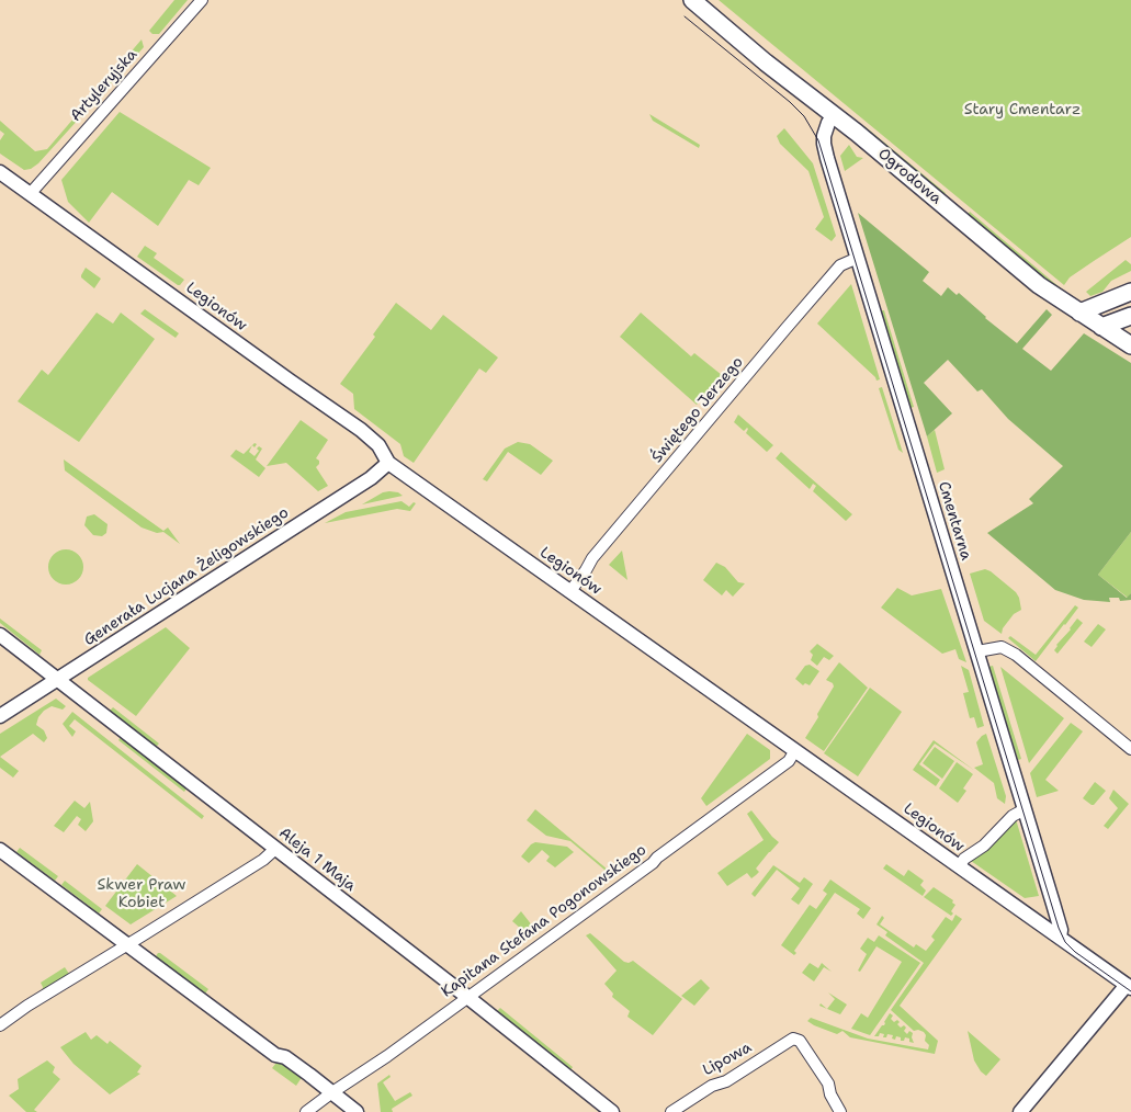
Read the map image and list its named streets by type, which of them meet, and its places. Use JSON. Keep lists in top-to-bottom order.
{
  "streets": {
    "main road": ["Ogrodowa"],
    "street": [
      "Artyleryjska",
      "Legionów",
      "Świętego Jerzego",
      "Cmentarna",
      "Generała Lucjana Żeligowskiego",
      "Aleja 1 Maja",
      "Kapitana Stefana Pogonowskiego",
      "Lipowa"
    ]
  },
  "crossings": [
    ["Artyleryjska", "Legionów"],
    ["Ogrodowa", "Cmentarna"],
    ["Legionów", "Świętego Jerzego"],
    ["Legionów", "Cmentarna"],
    ["Legionów", "Generała Lucjana Żeligowskiego"],
    ["Legionów", "Kapitana Stefana Pogonowskiego"],
    ["Świętego Jerzego", "Cmentarna"],
    ["Generała Lucjana Żeligowskiego", "Aleja 1 Maja"],
    ["Aleja 1 Maja", "Kapitana Stefana Pogonowskiego"]
  ],
  "parks": ["Stary Cmentarz", "Skwer Praw Kobiet"]
}
